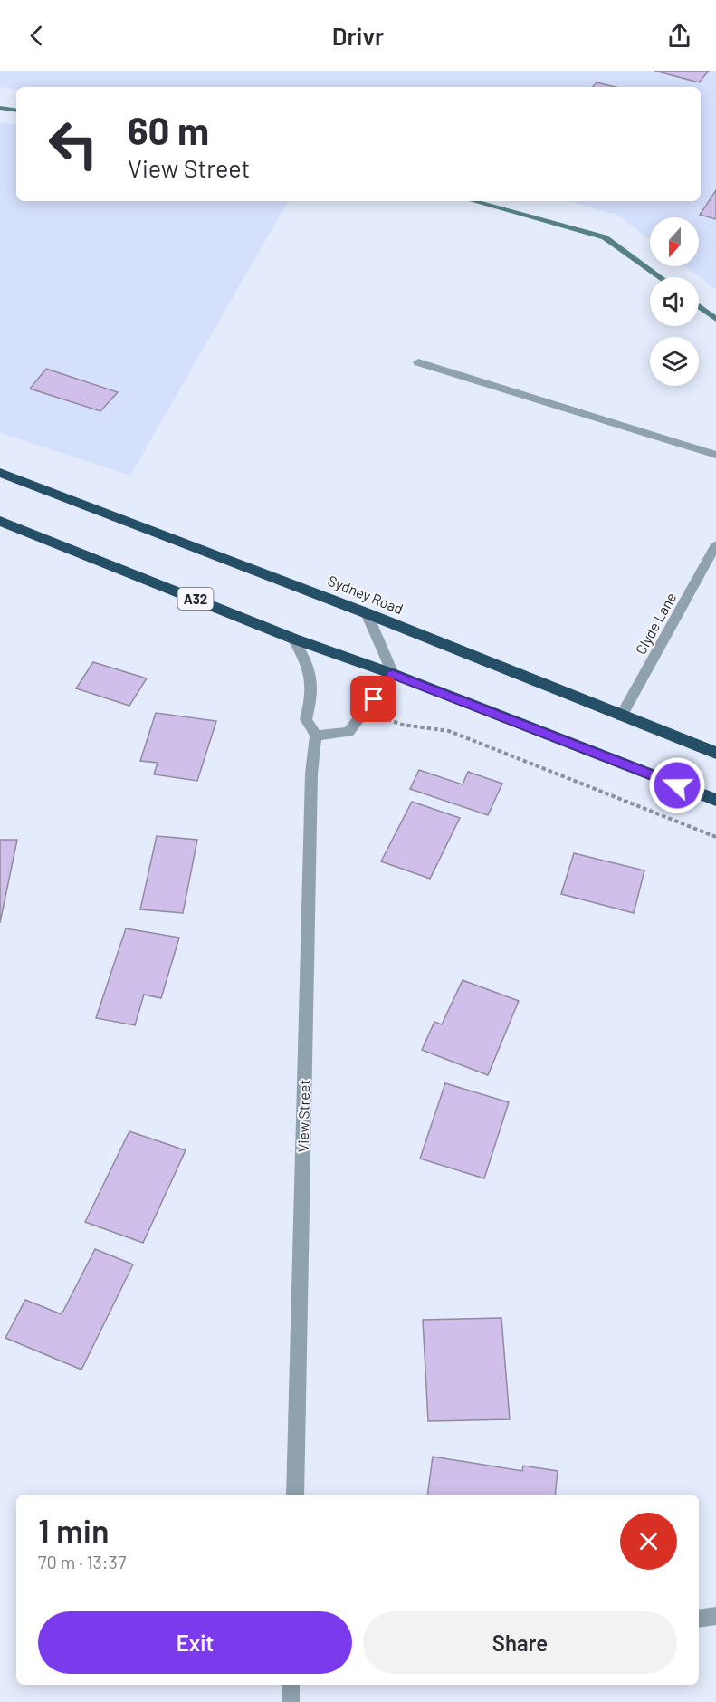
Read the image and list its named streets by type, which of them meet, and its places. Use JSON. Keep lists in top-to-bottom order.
{
  "streets": {
    "highway": ["Sydney Road", "A32"],
    "street": ["Clyde Lane", "View Street"]
  },
  "crossings": [
    ["Sydney Road", "Clyde Lane"],
    ["A32", "View Street"]
  ],
  "north": "bottom",
  "page": {
    "header": "Drivr",
    "turn": ["60 m", "View Street"],
    "heading": ["1 min", "70 m · 13:37"],
    "buttons": ["Exit", "Share"]
  }
}
